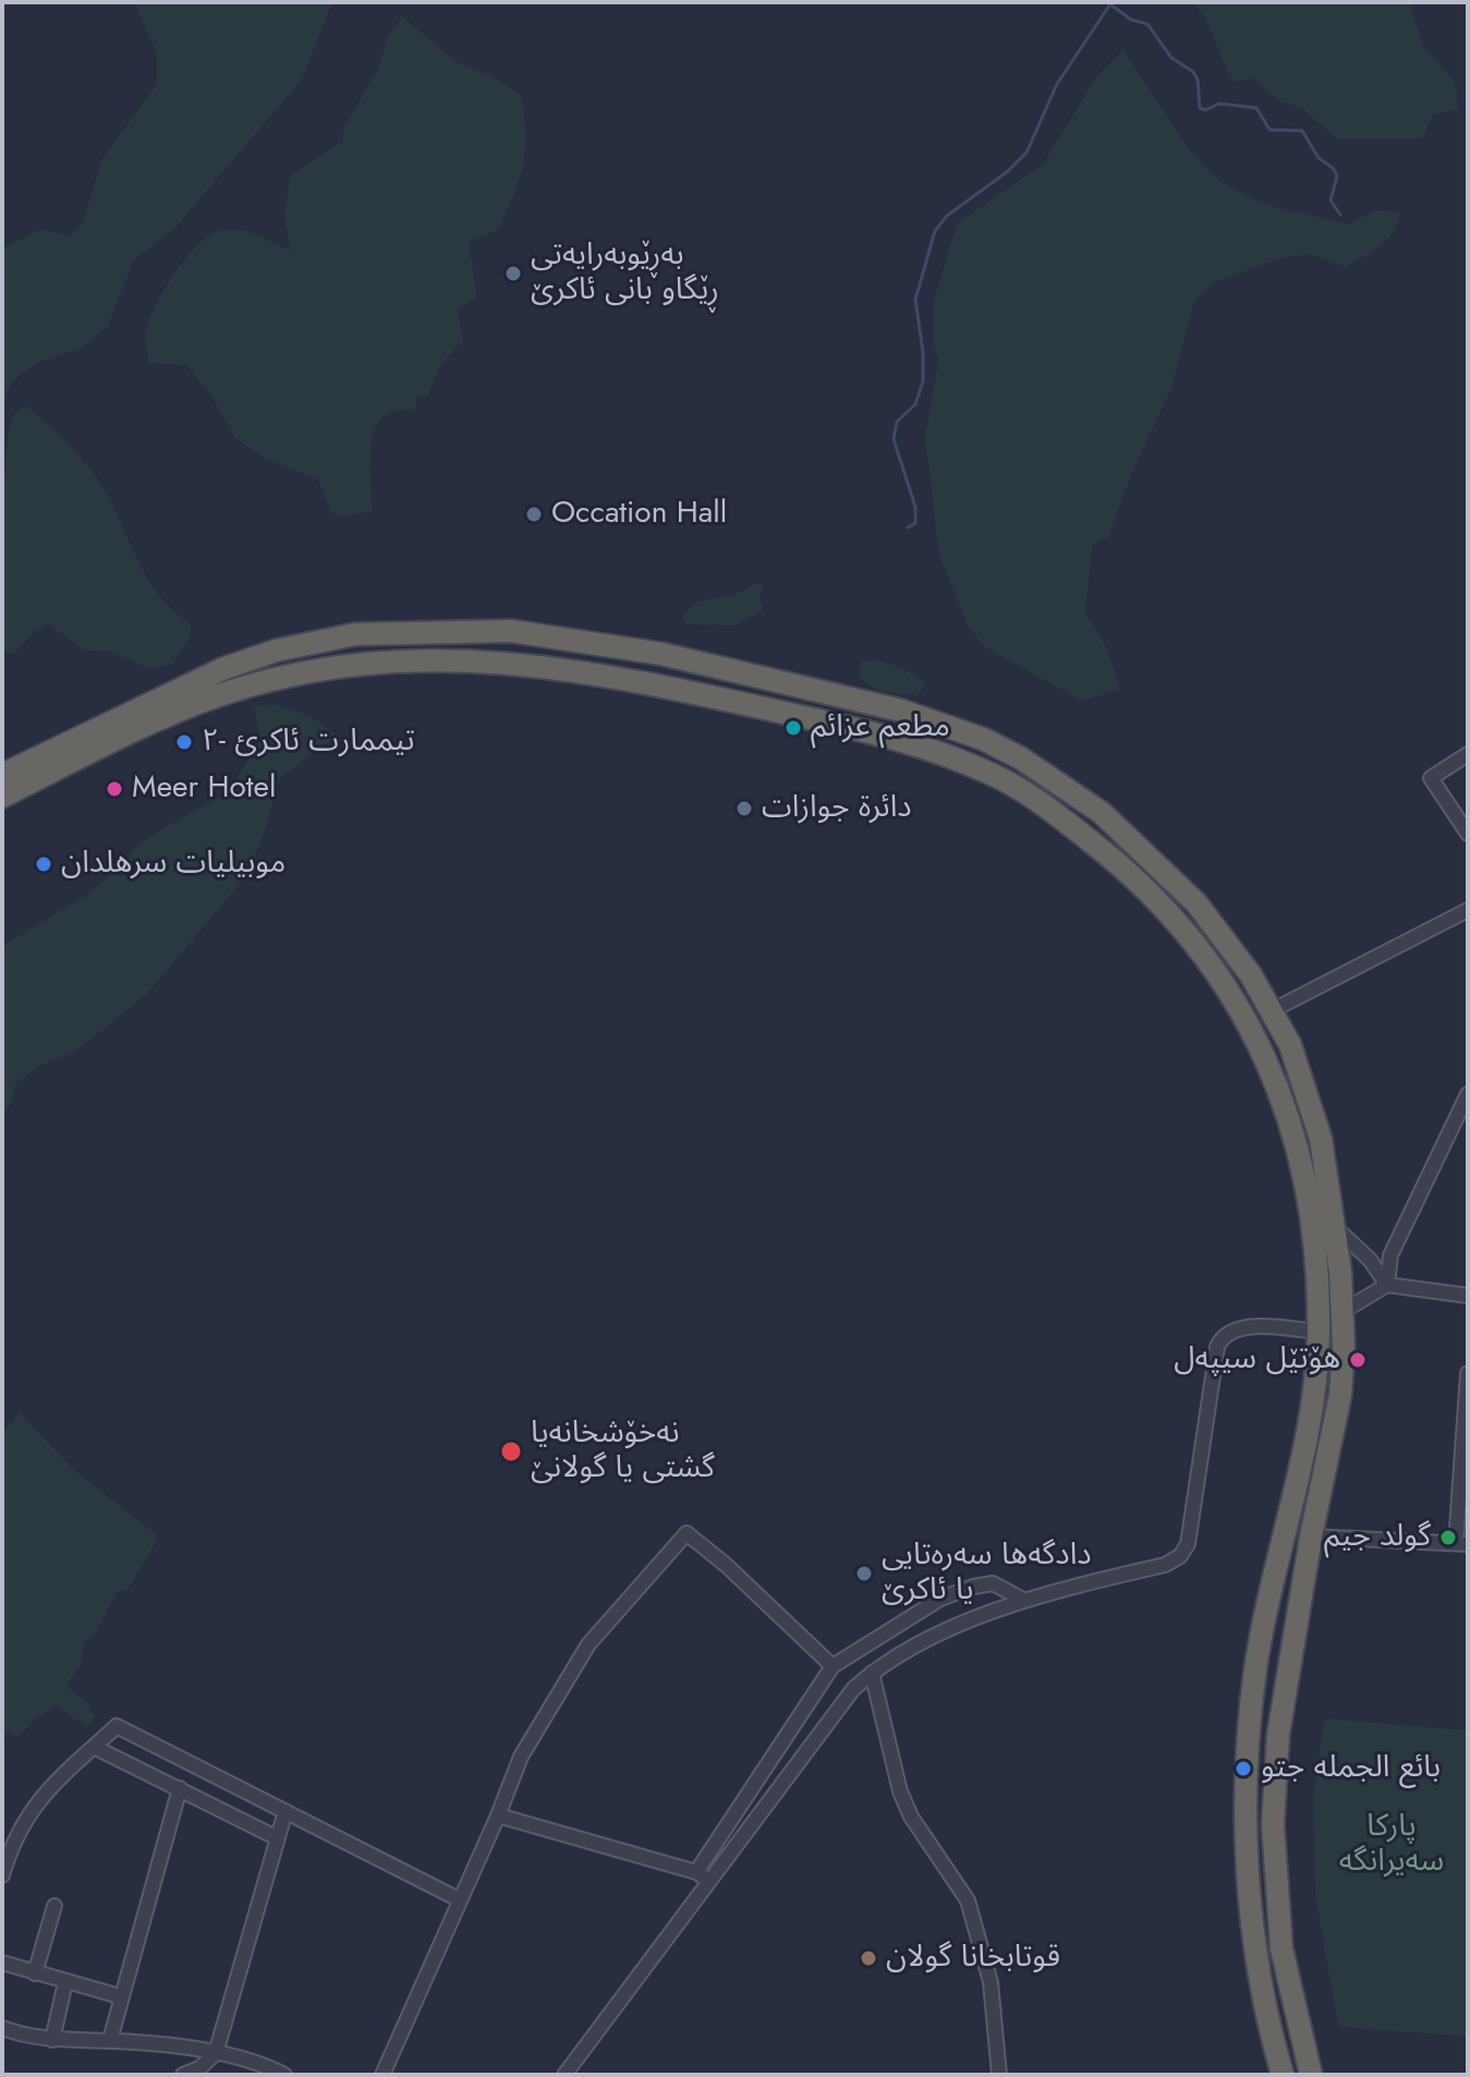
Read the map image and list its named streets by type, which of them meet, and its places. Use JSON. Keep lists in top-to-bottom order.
{
  "parks": ["پارکا سەیرانگه"],
  "places": [
    "بەڕێوبەرایەتی ڕێگاو بانی ئاکرێ",
    "Occation Hall",
    "مطعم عزائم",
    "تيممارت ئاكرئ -٢",
    "Meer Hotel",
    "دائرة جوازات",
    "موبيليات سرهلدان",
    "ھۆتێل سیپەل",
    "نەخۆشخانەیا گشتی یا گولانێ",
    "گولد جیم",
    "دادگەها سەرەتایی یا ئاکرێ",
    "بائع الجملە جتو",
    "قوتابخانا گولان"
  ]
}
